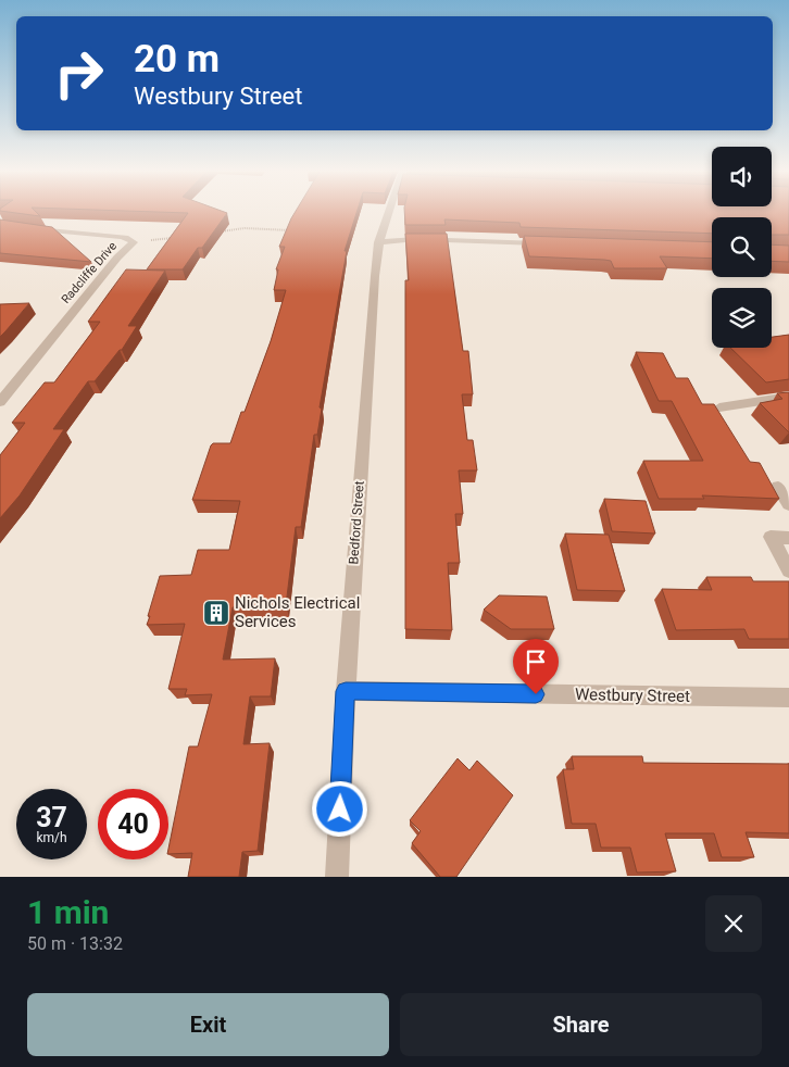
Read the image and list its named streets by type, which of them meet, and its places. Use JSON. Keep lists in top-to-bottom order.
{
  "streets": {
    "street": ["Radcliffe Drive", "Bedford Street", "Westbury Street"]
  },
  "crossings": [
    ["Bedford Street", "Westbury Street"]
  ],
  "places": {
    "building": ["Nichols Electrical Services"]
  },
  "page": {
    "turn": ["20 m", "Westbury Street"],
    "speed": "37 km/h",
    "limit": "40",
    "heading": ["1 min", "50 m · 13:32"],
    "buttons": ["Exit", "Share"]
  }
}
